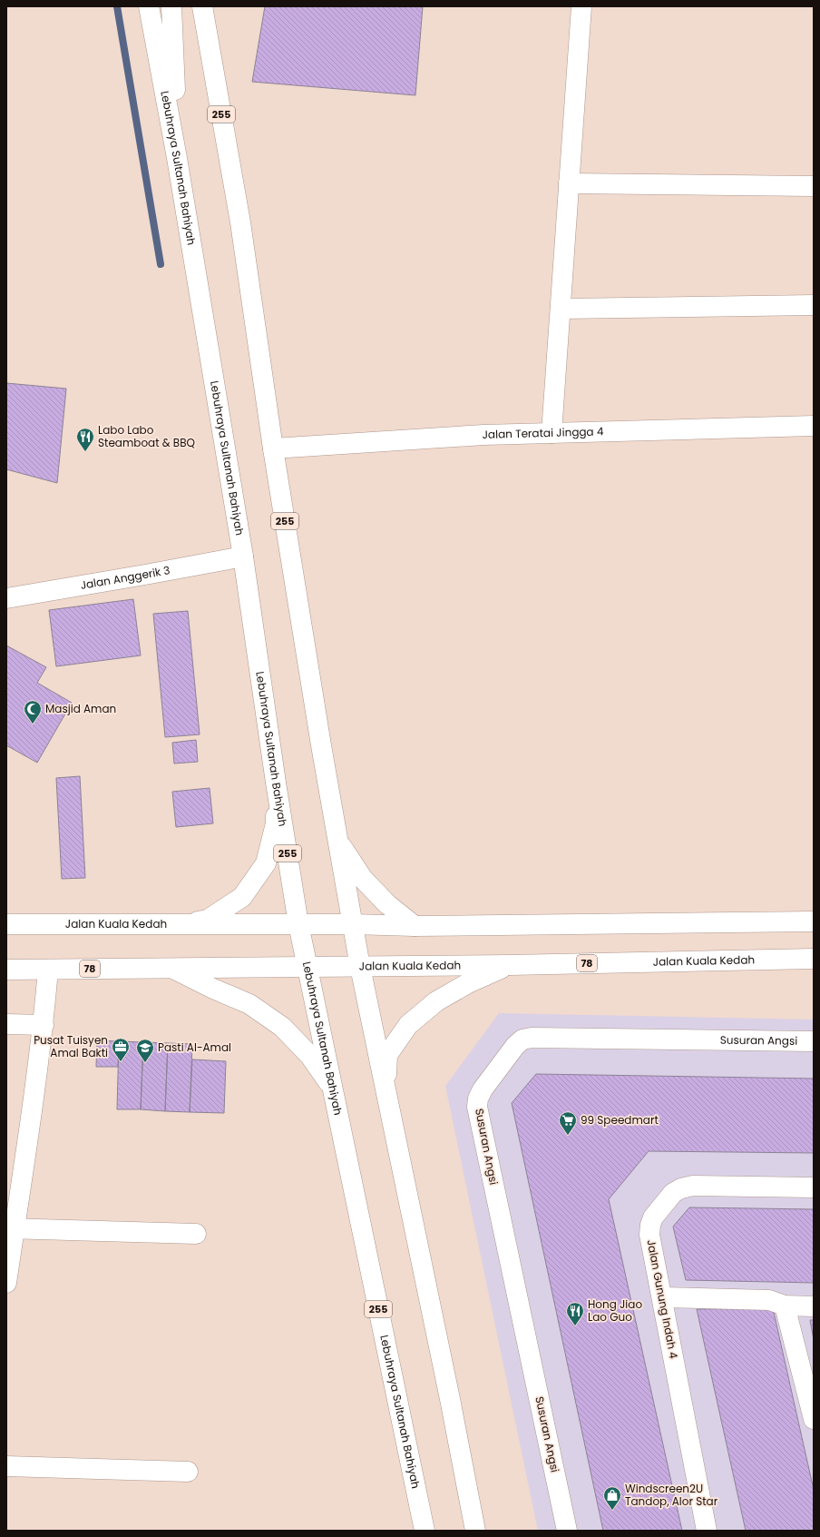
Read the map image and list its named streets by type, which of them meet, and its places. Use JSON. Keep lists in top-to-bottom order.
{
  "streets": {
    "main road": [
      "255",
      "Lebuhraya Sultanah Bahiyah",
      "Jalan Teratai Jingga 4",
      "Jalan Anggerik 3",
      "Jalan Kuala Kedah",
      "78",
      "Susuran Angsi",
      "Jalan Gunung Indah 4"
    ]
  },
  "crossings": [
    ["255", "Jalan Teratai Jingga 4"],
    ["255", "Jalan Kuala Kedah"],
    ["Lebuhraya Sultanah Bahiyah", "Jalan Anggerik 3"],
    ["Lebuhraya Sultanah Bahiyah", "Jalan Kuala Kedah"]
  ],
  "places": {
    "restaurant": ["Labo Labo Steamboat & BBQ", "Hong Jiao Lao Guo"],
    "mosque": ["Masjid Aman"],
    "office": ["Pusat Tuisyen Amal Bakti"],
    "school or university": ["Pasti Al-Amal"],
    "supermarket": ["99 Speedmart"],
    "shop": ["Windscreen2U Tandop, Alor Star"]
  }
}
